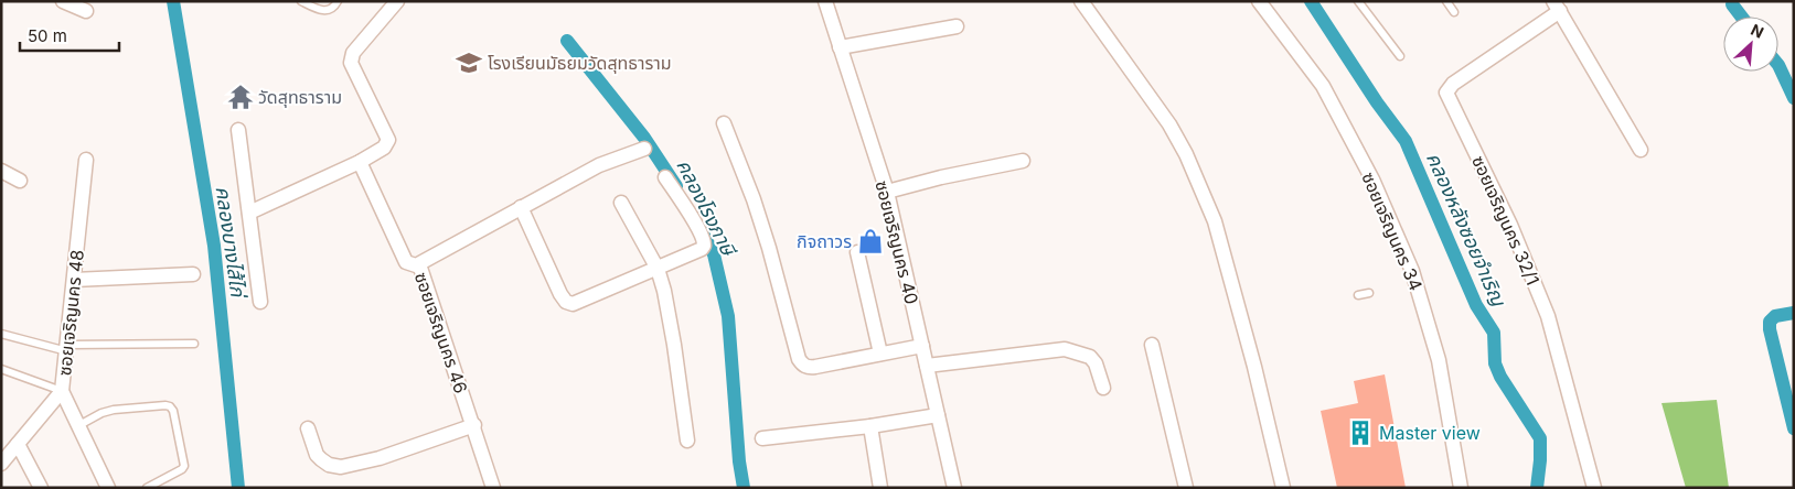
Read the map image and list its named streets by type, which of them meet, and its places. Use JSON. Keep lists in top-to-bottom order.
{
  "streets": {
    "street": [
      "ซอยเจริญนคร 32/1",
      "ซอยเจริญนคร 34",
      "ซอยเจริญนคร 40",
      "ซอยเจริญนคร 48",
      "ซอยเจริญนคร 46"
    ]
  },
  "water": ["คลองโรงภาษี", "คลองหลังซอยจำเริญ", "คลองบางไส้ไก่"],
  "places": {
    "school or university": ["โรงเรียนมัธยมวัดสุทธาราม"],
    "temple": ["วัดสุทธาราม"],
    "shop": ["กิจถาวร"],
    "building": ["Master view"]
  },
  "scale_bar": "50 m",
  "north": "top right"
}
